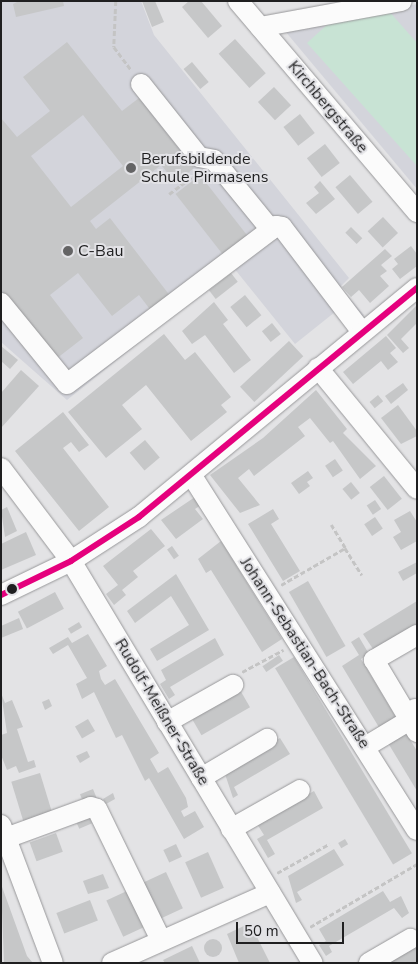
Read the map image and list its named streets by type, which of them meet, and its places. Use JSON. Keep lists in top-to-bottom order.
{
  "streets": {
    "street": ["Kirchbergstraße", "Johann-Sebastian-Bach-Straße", "Rudolf-Meißner-Straße"]
  },
  "places": ["Berufsbildende Schule Pirmasens", "C-Bau"],
  "scale_bar": "50 m"
}
